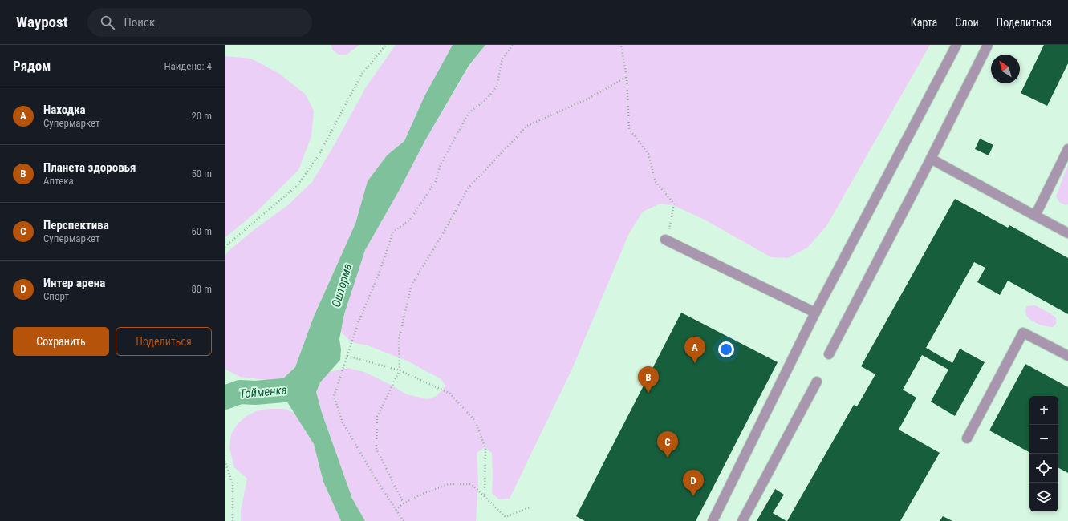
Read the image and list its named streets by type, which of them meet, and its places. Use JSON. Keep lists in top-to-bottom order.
{
  "water": ["Ошторма", "Тойменка"],
  "north": "top left",
  "page": {
    "header": "Waypost",
    "search": "Поиск",
    "nav": ["Карта", "Слои", "Поделиться"],
    "heading": ["Рядом", "Найдено: 4"],
    "list": [
      {
        "mark": "A",
        "name": "Находка",
        "note": "Супермаркет",
        "value": "20 m"
      },
      {
        "mark": "B",
        "name": "Планета здоровья",
        "note": "Аптека",
        "value": "50 m"
      },
      {
        "mark": "C",
        "name": "Перспектива",
        "note": "Супермаркет",
        "value": "60 m"
      },
      {
        "mark": "D",
        "name": "Интер арена",
        "note": "Спорт",
        "value": "80 m"
      }
    ],
    "buttons": ["Сохранить", "Поделиться"],
    "pins": [
      "A",
      "B",
      "C",
      "D"
    ],
    "map_buttons": ["+", "−"]
  }
}
